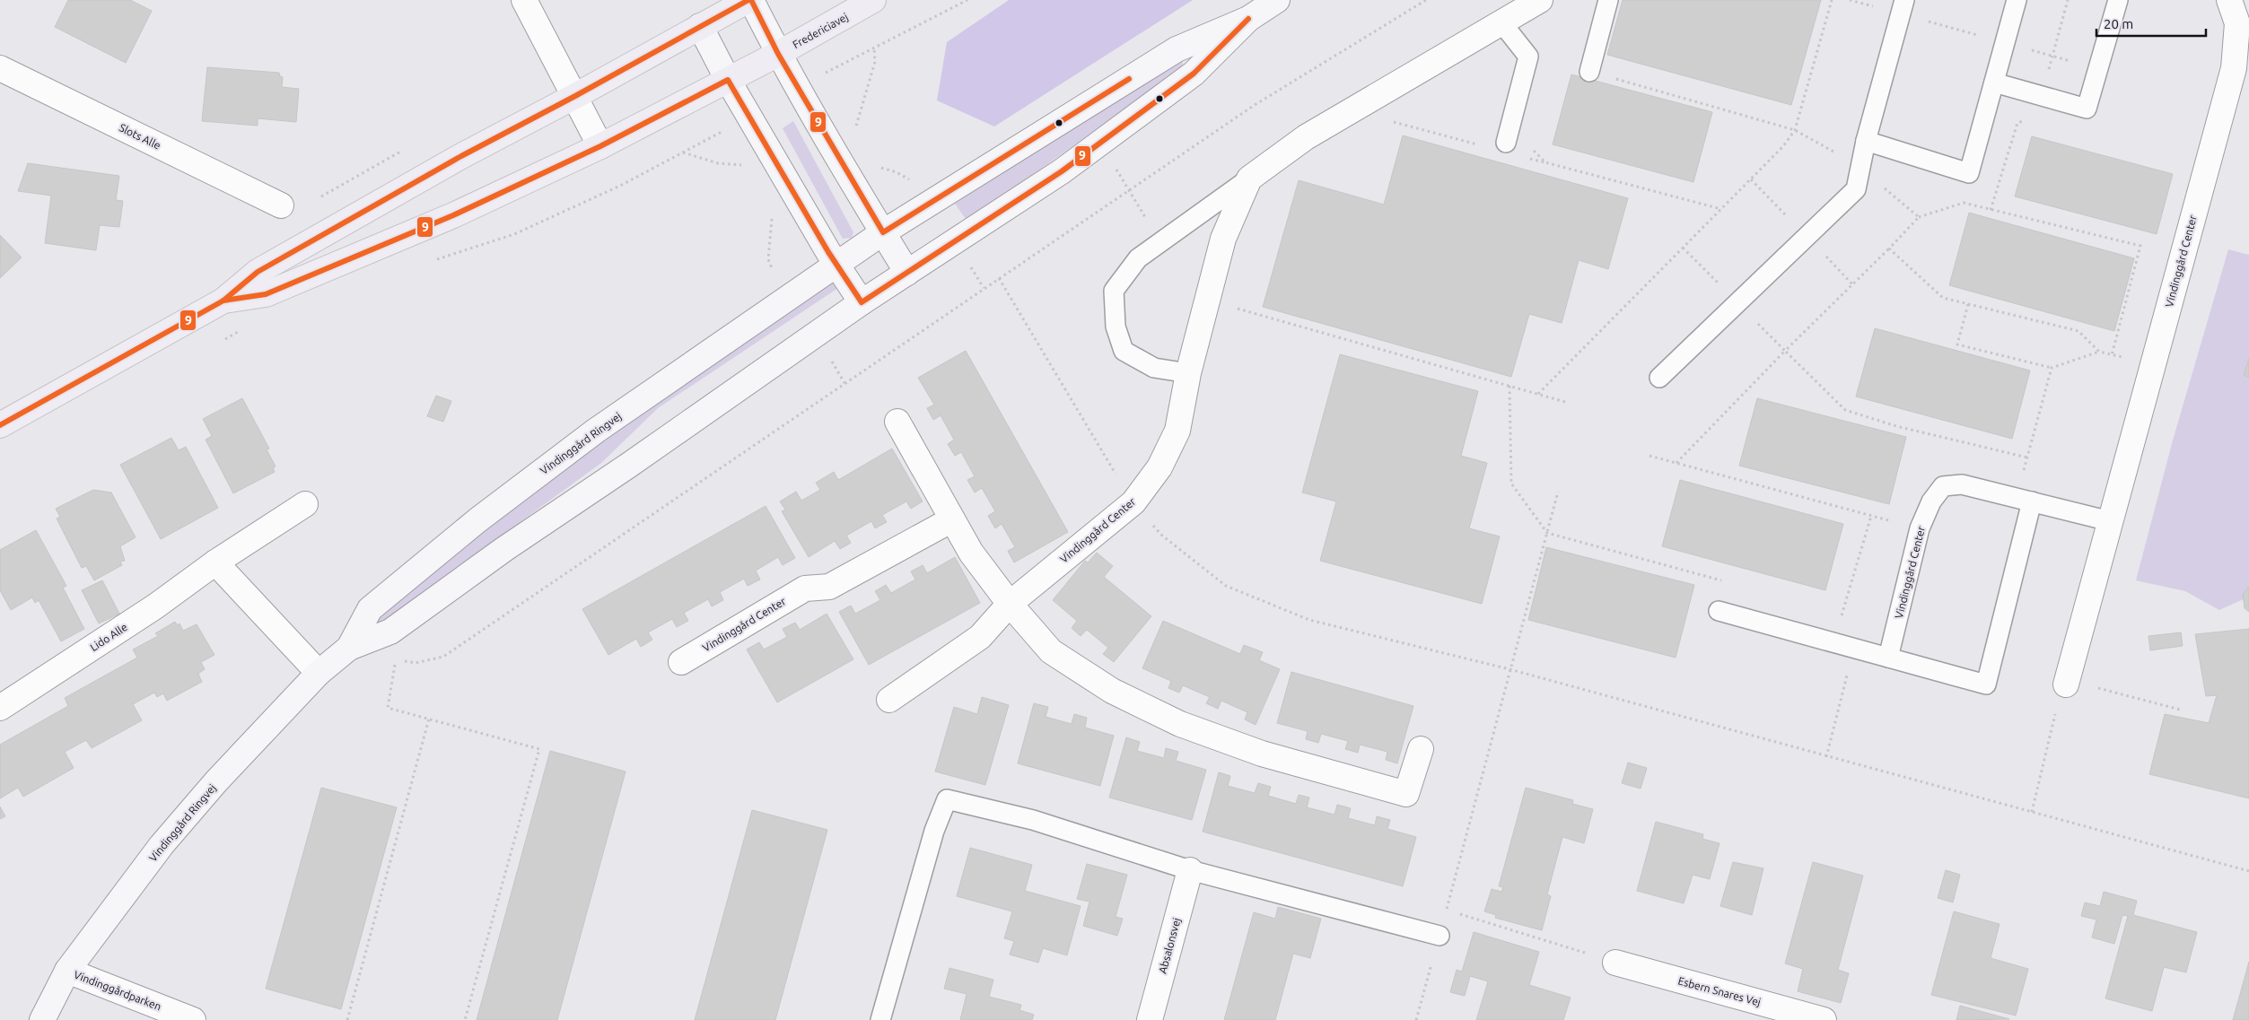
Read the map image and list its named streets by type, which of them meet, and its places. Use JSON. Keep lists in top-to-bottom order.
{
  "streets": {
    "main road": ["Fredericiavej"],
    "street": [
      "Slots Alle",
      "Vindinggård Center",
      "Vindinggård Ringvej",
      "Lido Alle",
      "Absalonsvej",
      "Vindinggårdparken",
      "Esbern Snares Vej"
    ]
  },
  "crossings": [
    ["Vindinggård Ringvej", "Vindinggårdparken"]
  ],
  "lines": ["transit line 9"],
  "scale_bar": "20 m"
}
